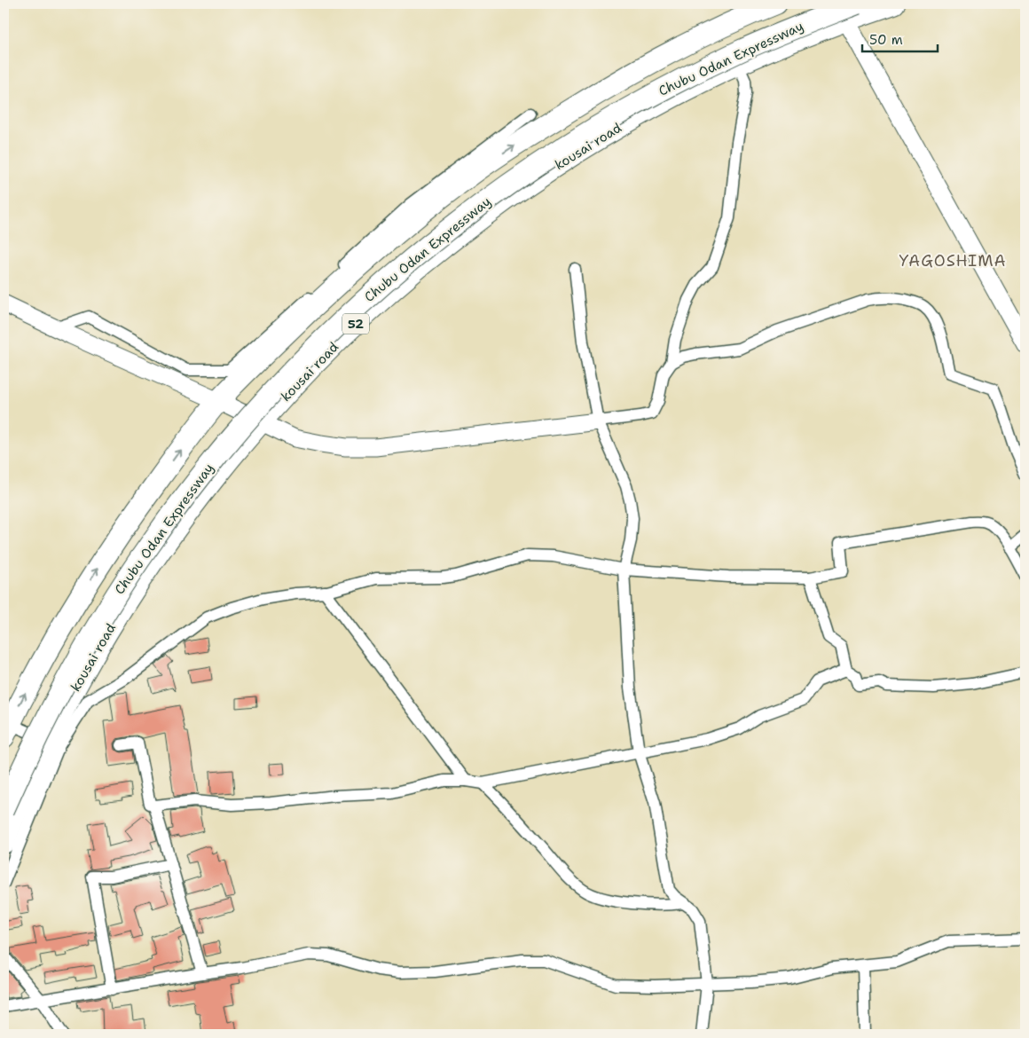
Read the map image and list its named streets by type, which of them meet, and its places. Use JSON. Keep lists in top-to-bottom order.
{
  "streets": {
    "highway": ["Chubu Odan Expressway", "kousai road", "52"]
  },
  "crossings": [
    ["Chubu Odan Expressway", "kousai road"]
  ],
  "districts": ["YAGOSHIMA"],
  "scale_bar": "50 m"
}
